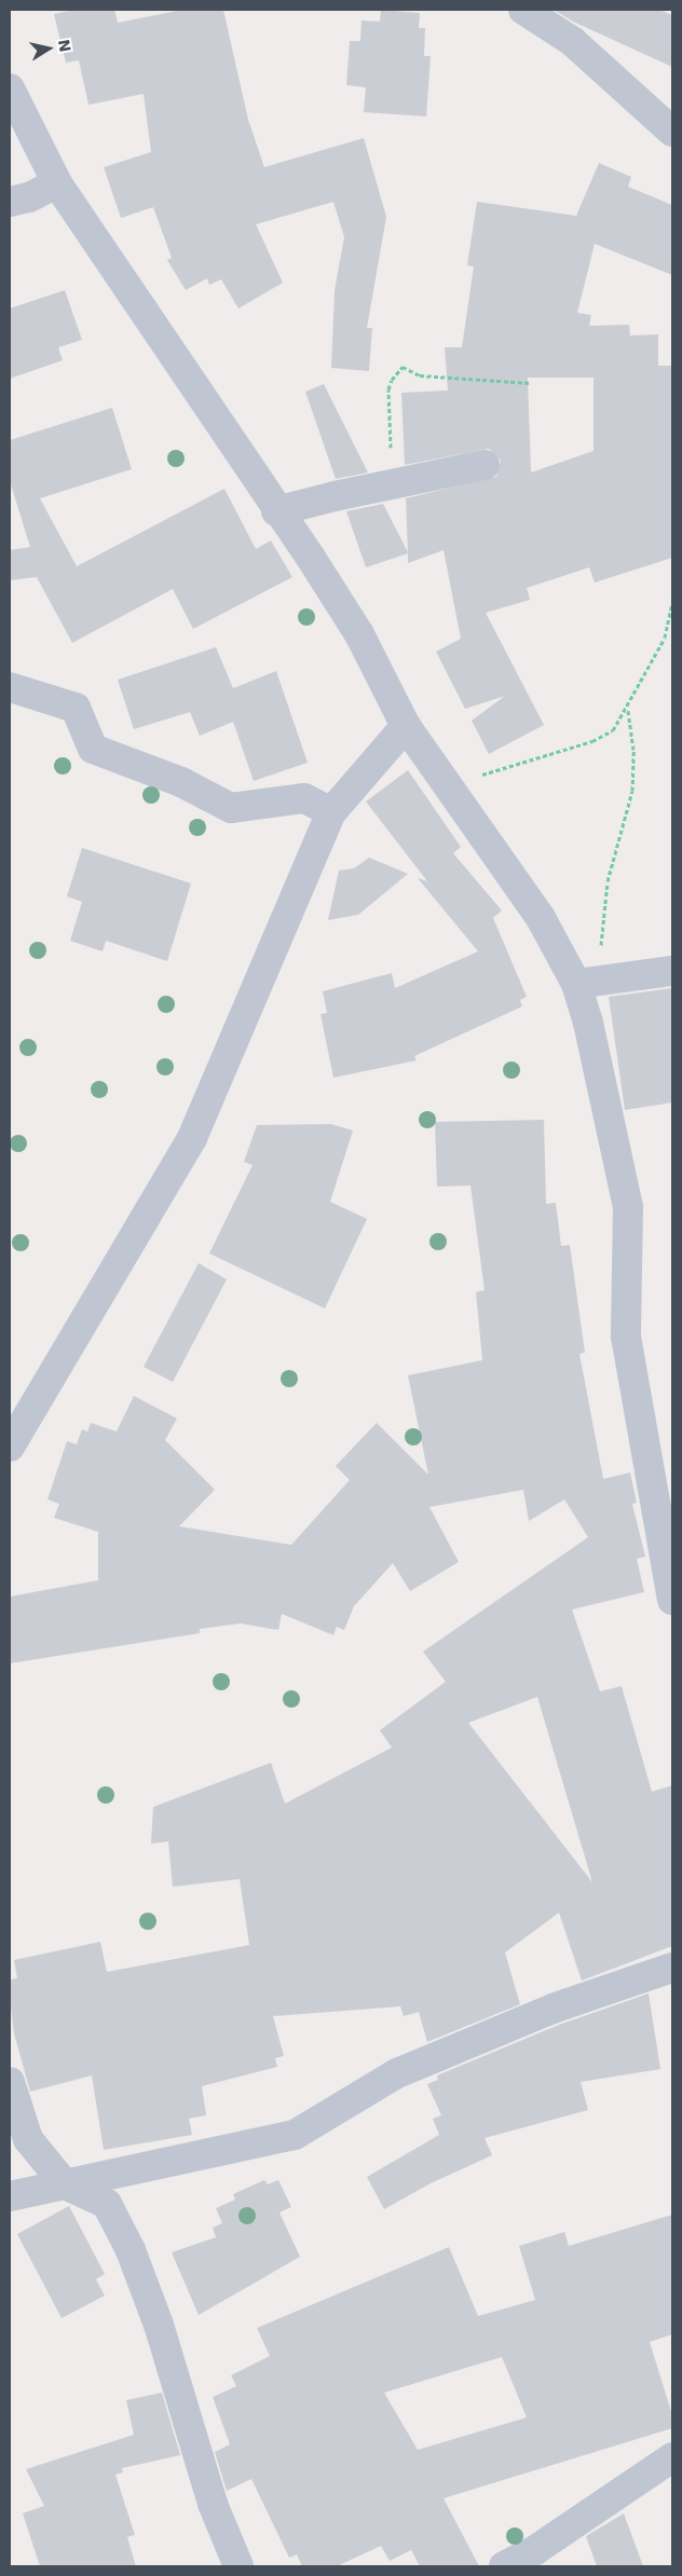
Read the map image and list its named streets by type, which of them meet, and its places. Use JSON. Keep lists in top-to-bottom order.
{
  "north": "right"
}
